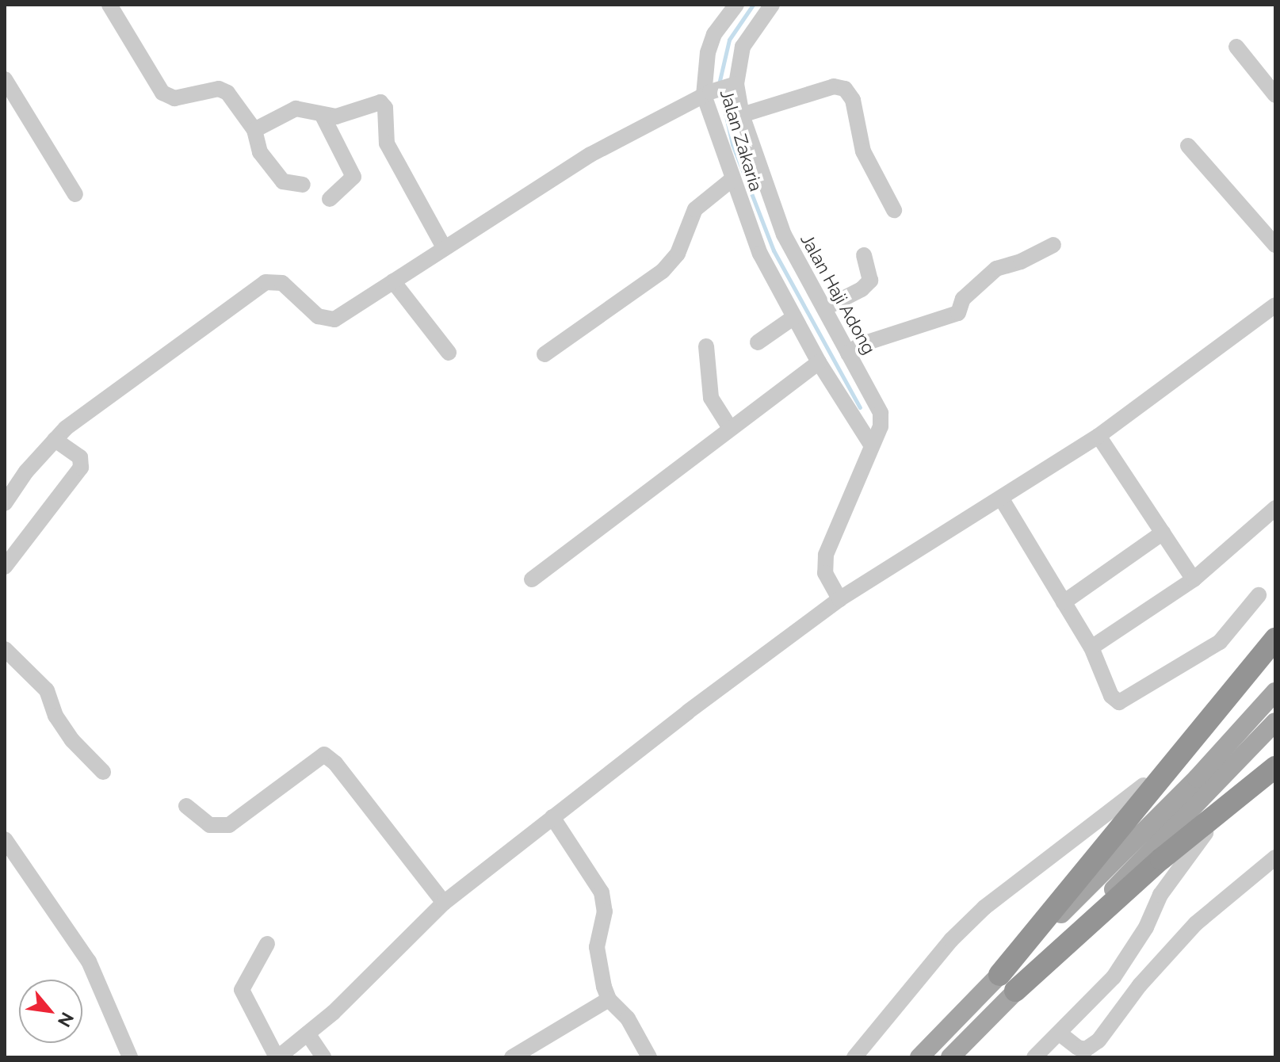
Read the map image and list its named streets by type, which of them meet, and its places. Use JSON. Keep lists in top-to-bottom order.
{
  "streets": {
    "street": ["Jalan Zakaria", "Jalan Haji Adong"]
  },
  "crossings": [
    ["Jalan Zakaria", "Jalan Haji Adong"]
  ],
  "north": "bottom right"
}
